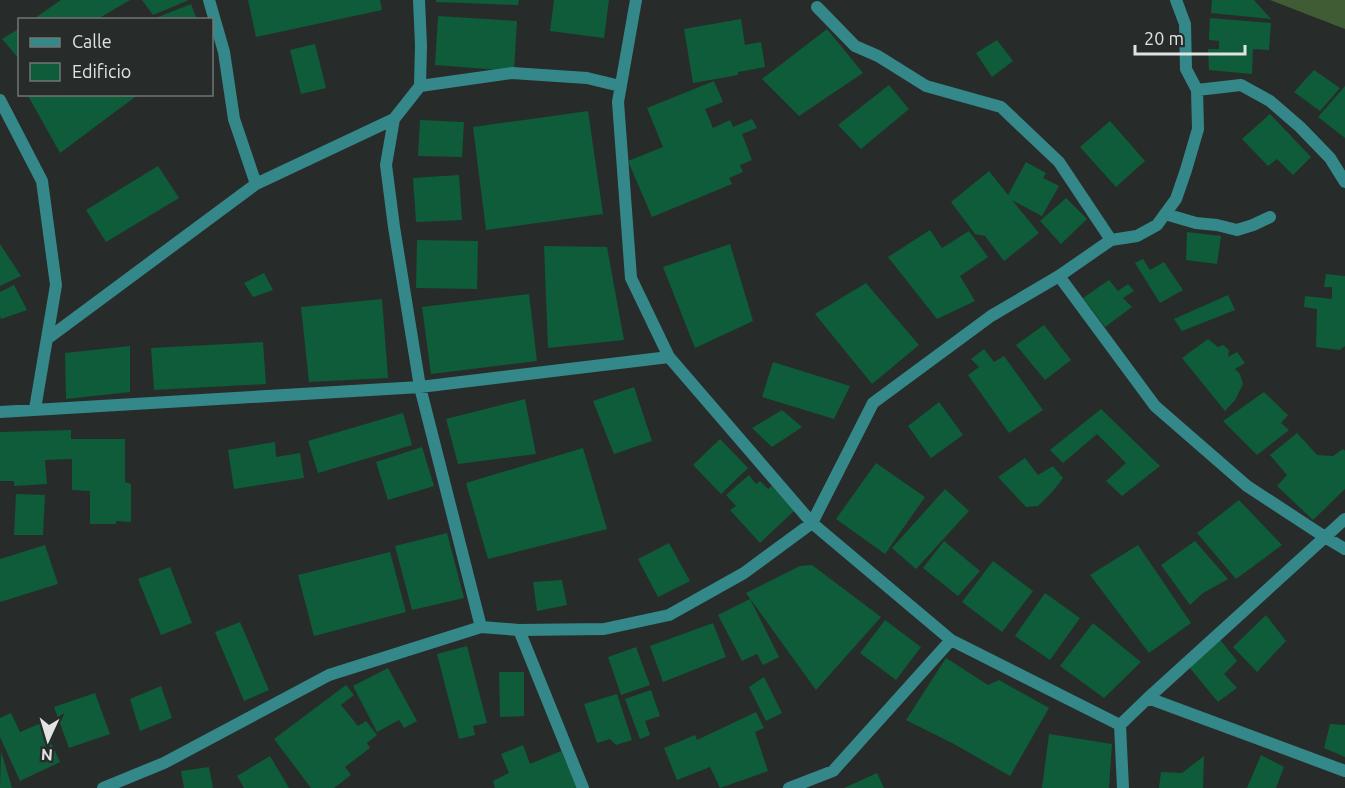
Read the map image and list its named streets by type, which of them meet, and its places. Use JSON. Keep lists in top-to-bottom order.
{
  "legend": ["Calle", "Edificio"],
  "scale_bar": "20 m",
  "north": "bottom"
}
